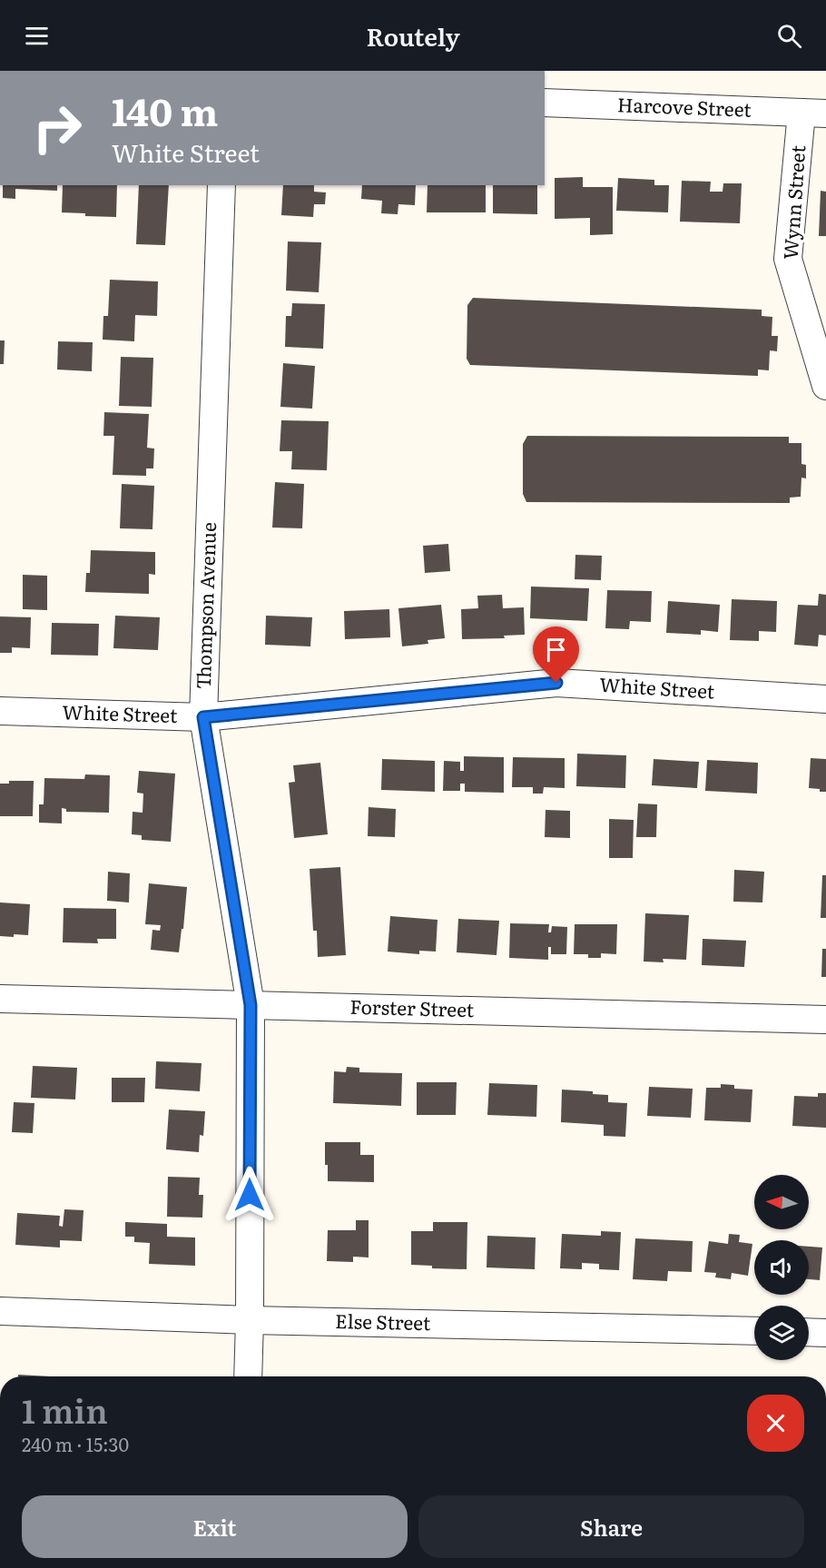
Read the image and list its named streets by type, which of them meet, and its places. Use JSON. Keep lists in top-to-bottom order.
{
  "streets": {
    "street": [
      "Harcove Street",
      "Wynn Street",
      "Thompson Avenue",
      "White Street",
      "Forster Street",
      "Else Street"
    ]
  },
  "crossings": [
    ["Harcove Street", "Wynn Street"],
    ["Thompson Avenue", "White Street"],
    ["Thompson Avenue", "Forster Street"],
    ["Thompson Avenue", "Else Street"]
  ],
  "north": "left",
  "page": {
    "header": "Routely",
    "turn": ["140 m", "White Street"],
    "heading": ["1 min", "240 m · 15:30"],
    "buttons": ["Exit", "Share"]
  }
}
